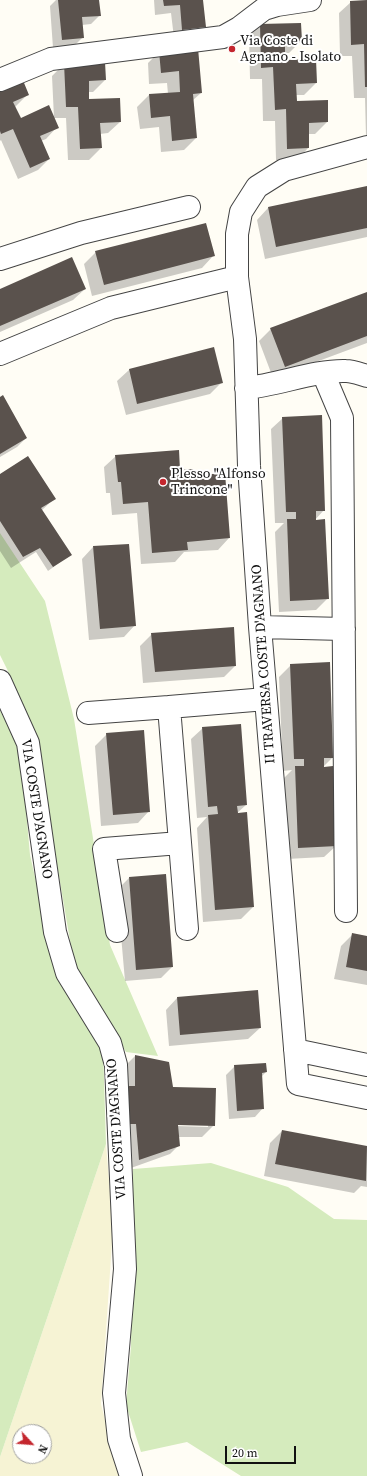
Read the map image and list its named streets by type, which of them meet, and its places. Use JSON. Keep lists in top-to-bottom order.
{
  "streets": {
    "street": ["II TRAVERSA COSTE D'AGNANO", "VIA COSTE D'AGNANO"]
  },
  "places": ["Via Coste di Agnano - Isolato", "Plesso \"Alfonso Trincone\""],
  "scale_bar": "20 m",
  "north": "bottom right"
}
